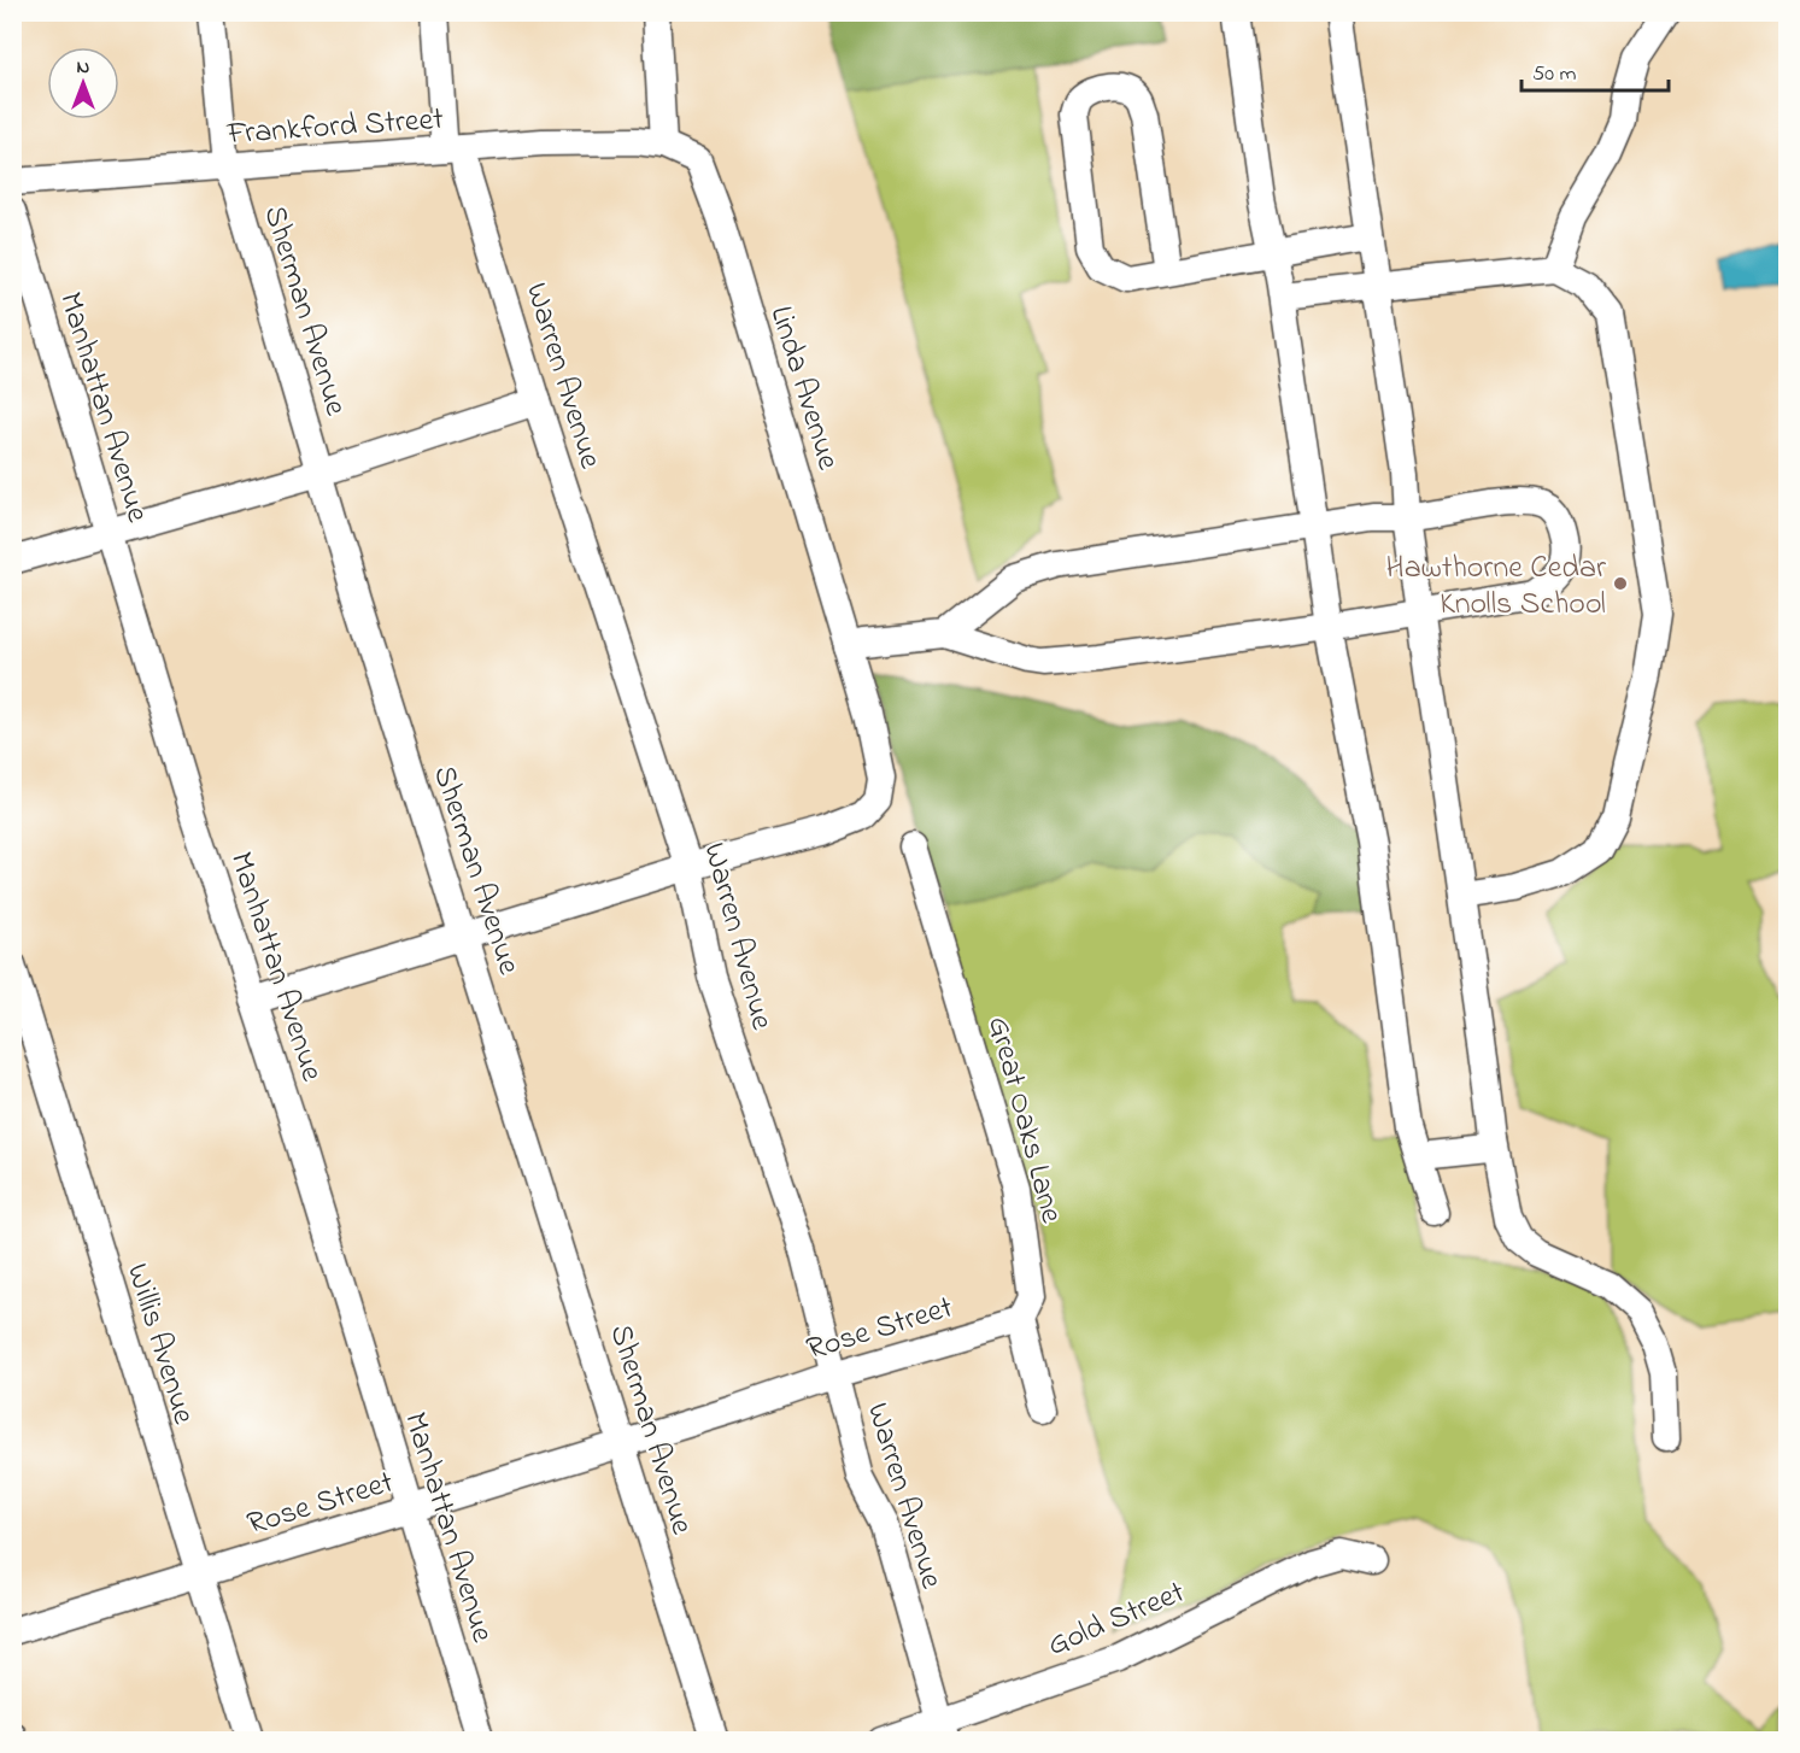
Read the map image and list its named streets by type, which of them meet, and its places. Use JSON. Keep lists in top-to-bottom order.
{
  "streets": {
    "street": [
      "Frankford Street",
      "Sherman Avenue",
      "Warren Avenue",
      "Linda Avenue",
      "Manhattan Avenue",
      "Great Oaks Lane",
      "Rose Street",
      "Willis Avenue",
      "Gold Street"
    ]
  },
  "crossings": [
    ["Frankford Street", "Sherman Avenue"],
    ["Frankford Street", "Warren Avenue"],
    ["Frankford Street", "Linda Avenue"],
    ["Sherman Avenue", "Rose Street"],
    ["Warren Avenue", "Linda Avenue"],
    ["Warren Avenue", "Rose Street"],
    ["Warren Avenue", "Gold Street"],
    ["Manhattan Avenue", "Rose Street"],
    ["Great Oaks Lane", "Rose Street"],
    ["Rose Street", "Willis Avenue"]
  ],
  "places": ["Hawthorne Cedar Knolls School"],
  "scale_bar": "50 m",
  "north": "top"
}
